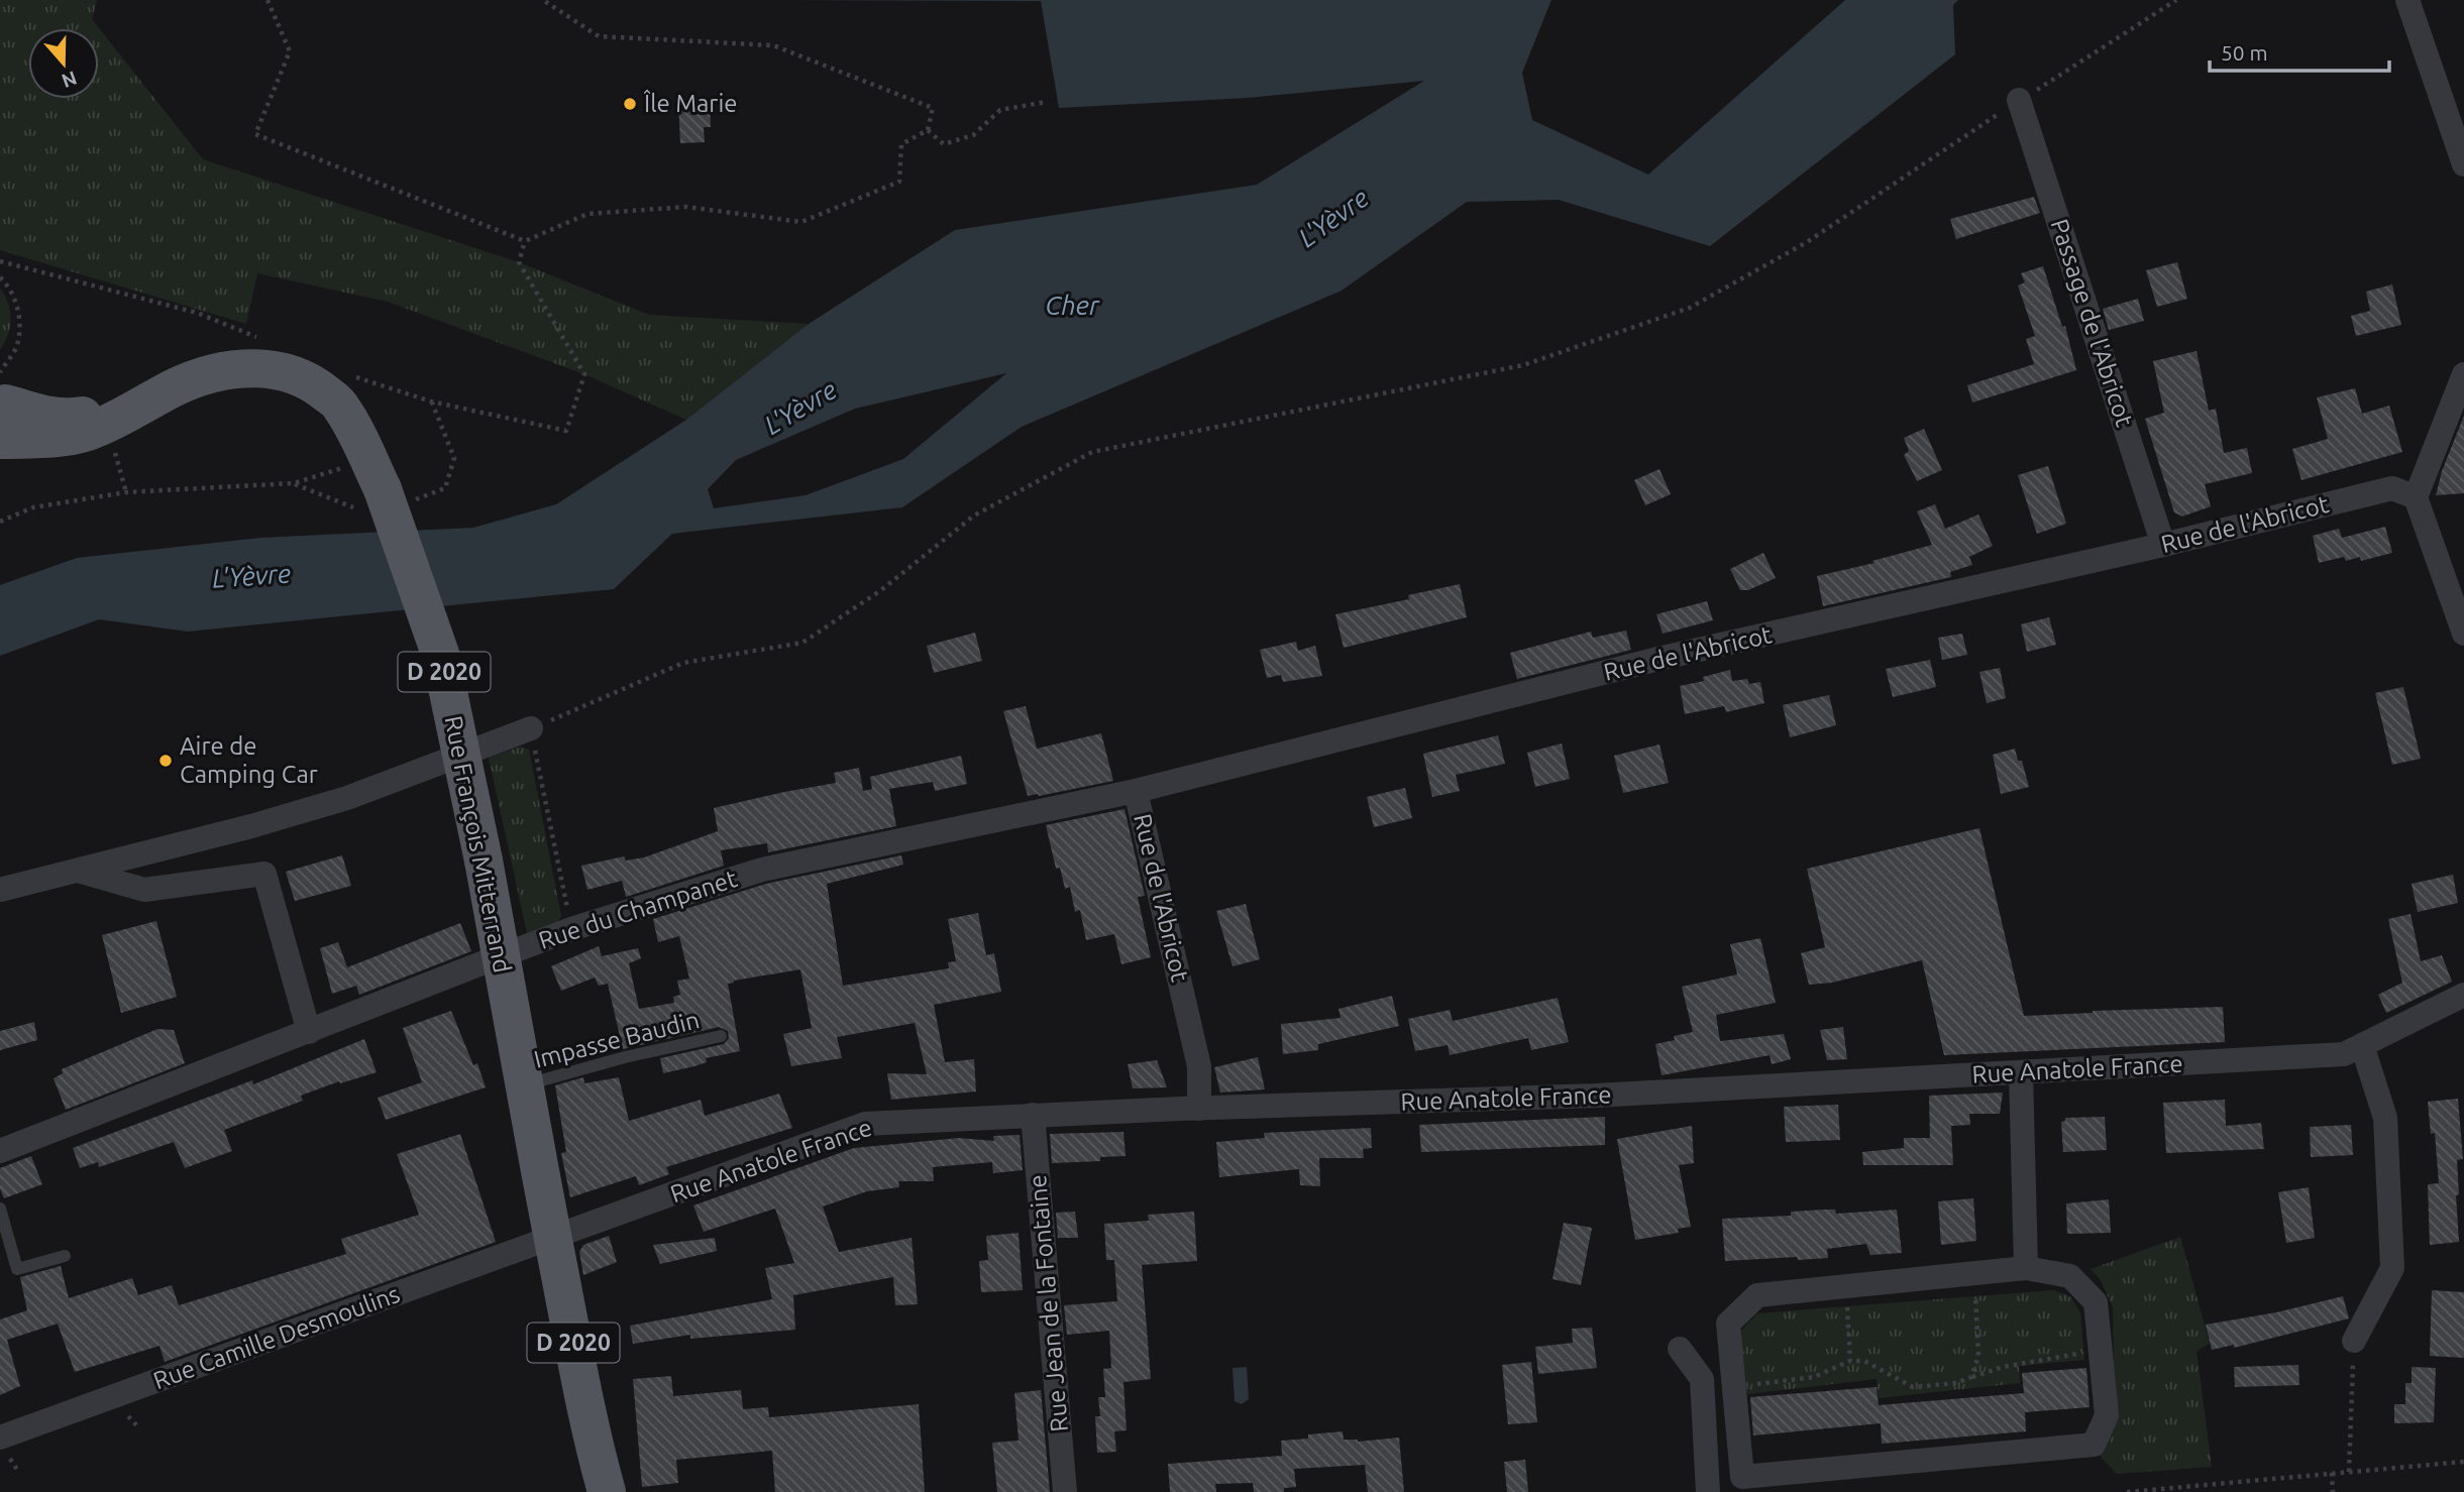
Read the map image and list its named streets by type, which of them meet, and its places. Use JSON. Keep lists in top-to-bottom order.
{
  "streets": {
    "main road": ["D 2020", "Rue François Mitterrand"],
    "street": [
      "Passage de l'Abricot",
      "Rue de l'Abricot",
      "Rue du Champanet",
      "Rue Anatole France",
      "Rue Jean de la Fontaine",
      "Rue Camille Desmoulins"
    ],
    "lane": ["Impasse Baudin"]
  },
  "crossings": [
    ["Passage de l'Abricot", "Rue de l'Abricot"],
    ["Rue de l'Abricot", "Rue du Champanet"],
    ["Rue de l'Abricot", "Rue Anatole France"],
    ["Rue François Mitterrand", "Rue du Champanet"],
    ["Rue François Mitterrand", "Impasse Baudin"],
    ["Rue François Mitterrand", "Rue Anatole France"],
    ["Rue François Mitterrand", "Rue Camille Desmoulins"],
    ["Rue Anatole France", "Rue Jean de la Fontaine"],
    ["Rue Anatole France", "Rue Camille Desmoulins"]
  ],
  "water": ["L'Yèvre", "Cher"],
  "places": ["Île Marie", "Aire de Camping Car"],
  "scale_bar": "50 m",
  "north": "bottom"
}
